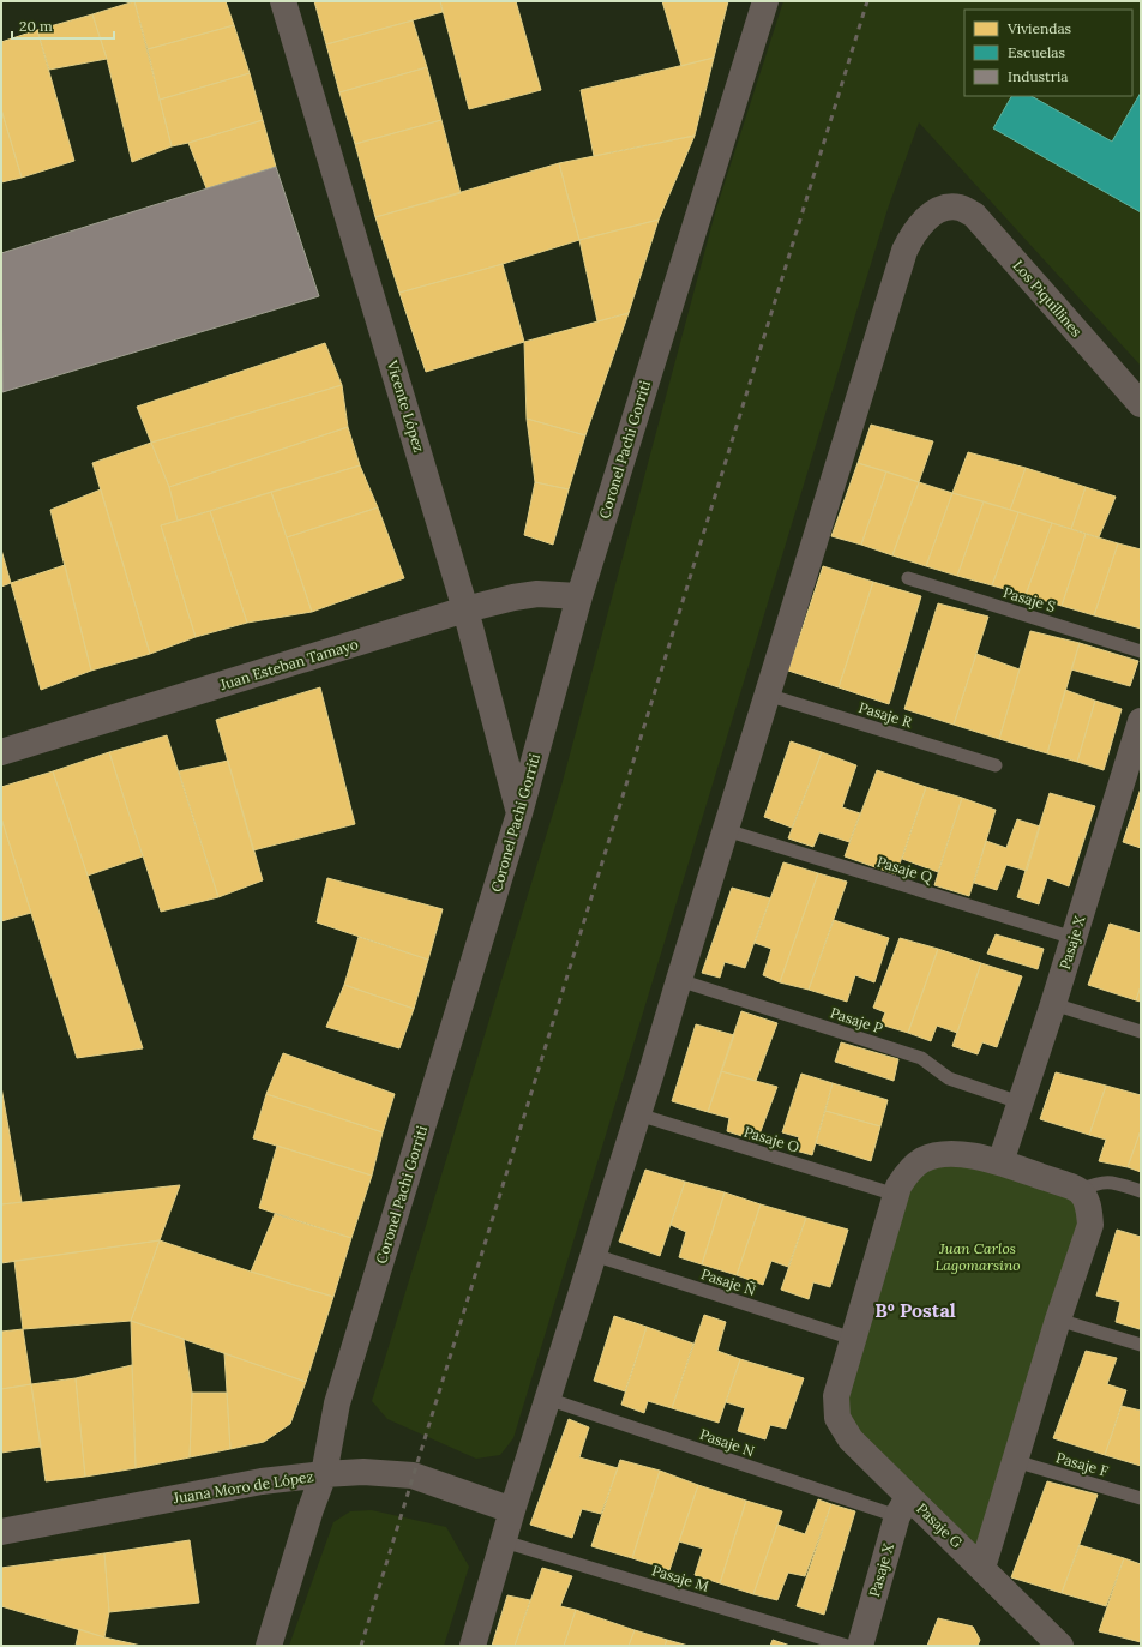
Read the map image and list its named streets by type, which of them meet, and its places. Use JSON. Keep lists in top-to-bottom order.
{
  "streets": {
    "street": [
      "Los Piquillines",
      "Vicente López",
      "Coronel Pachi Gorriti",
      "Juan Esteban Tamayo",
      "Pasaje X",
      "Juana Moro de López",
      "Pasaje G"
    ],
    "lane": [
      "Pasaje S",
      "Pasaje R",
      "Pasaje Q",
      "Pasaje P",
      "Pasaje O",
      "Pasaje Ñ",
      "Pasaje N",
      "Pasaje F",
      "Pasaje M"
    ]
  },
  "crossings": [
    ["Los Piquillines", "Pasaje R"],
    ["Vicente López", "Coronel Pachi Gorriti"],
    ["Vicente López", "Juan Esteban Tamayo"],
    ["Coronel Pachi Gorriti", "Juan Esteban Tamayo"],
    ["Coronel Pachi Gorriti", "Juana Moro de López"],
    ["Pasaje Q", "Pasaje X"],
    ["Pasaje X", "Pasaje P"],
    ["Pasaje X", "Pasaje N"],
    ["Pasaje X", "Pasaje G"],
    ["Pasaje Ñ", "Pasaje G"],
    ["Pasaje N", "Pasaje G"]
  ],
  "districts": ["Bº Postal"],
  "parks": ["Juan Carlos Lagomarsino"],
  "legend": ["Viviendas", "Escuelas", "Industria"],
  "scale_bar": "20 m"
}
